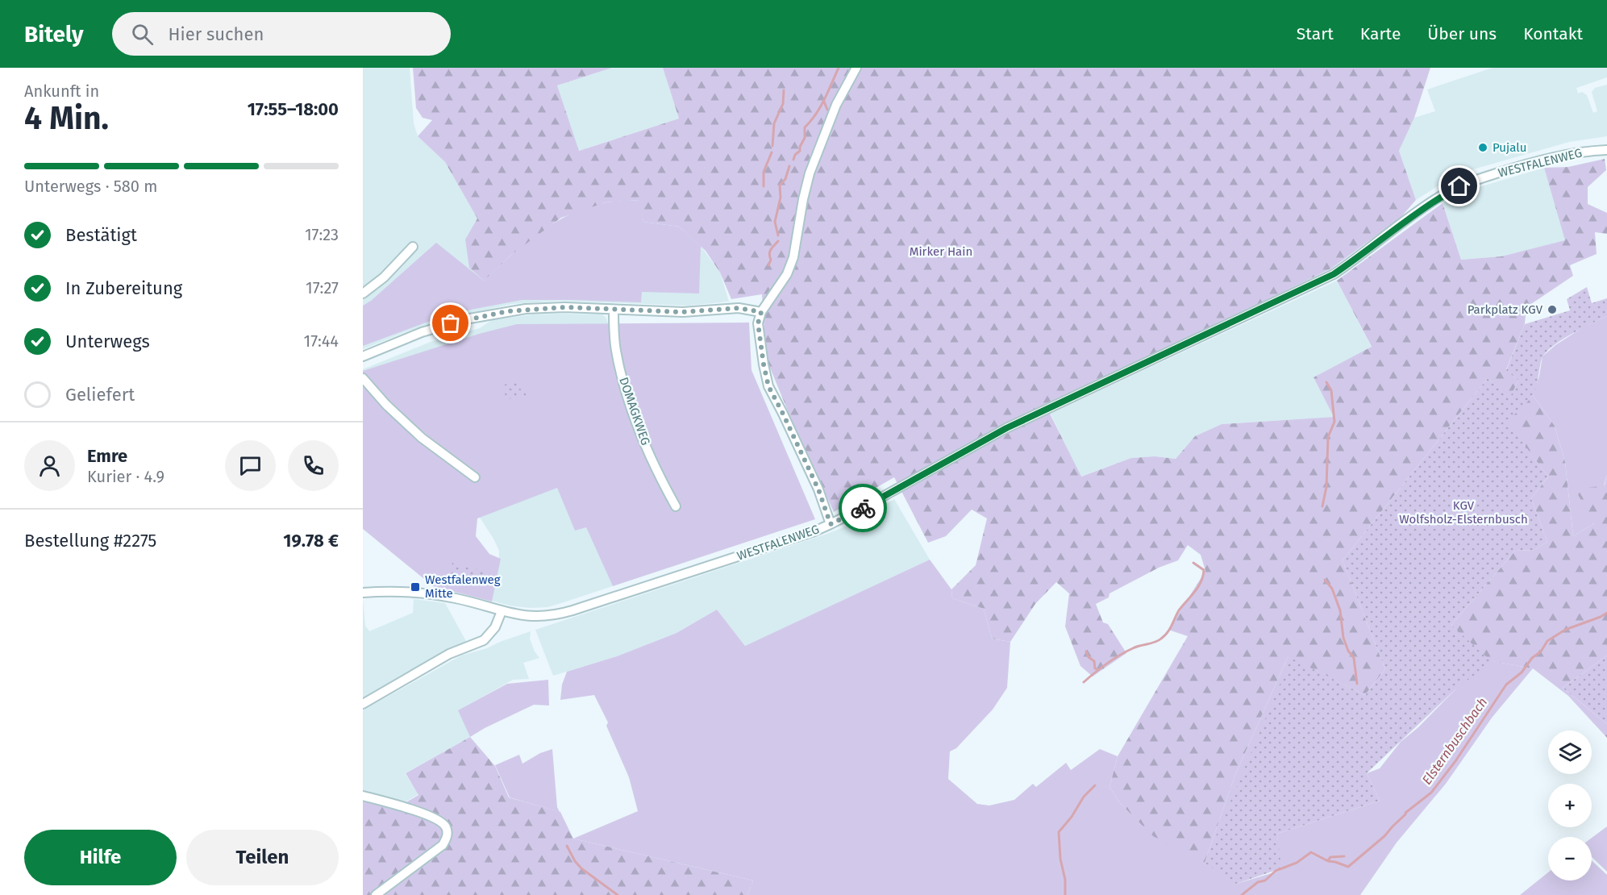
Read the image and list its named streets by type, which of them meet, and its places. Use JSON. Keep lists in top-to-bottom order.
{
  "streets": {
    "street": ["WESTFALENWEG", "DOMAGKWEG"]
  },
  "water": ["Elsternbuschbach"],
  "parks": ["Mirker Hain", "KGV Wolfsholz-Elsternbusch"],
  "places": {
    "other": ["Pujalu", "Parkplatz KGV"],
    "transit": ["Westfalenweg Mitte"]
  },
  "page": {
    "header": "Bitely",
    "search": "Hier suchen",
    "nav": [
      "Start",
      "Karte",
      "Über uns",
      "Kontakt"
    ],
    "heading": ["4 Min.", "Ankunft in", "17:55–18:00"],
    "panel": [
      "Emre",
      "Kurier · 4.9",
      "Bestellung #2275",
      "19.78 €"
    ],
    "bar": "Unterwegs · 580 m",
    "list": [
      ["Bestätigt", "17:23"],
      ["In Zubereitung", "17:27"],
      ["Unterwegs", "17:44"],
      "Geliefert"
    ],
    "map_buttons": ["+", "−"],
    "buttons": ["Hilfe", "Teilen"]
  }
}
